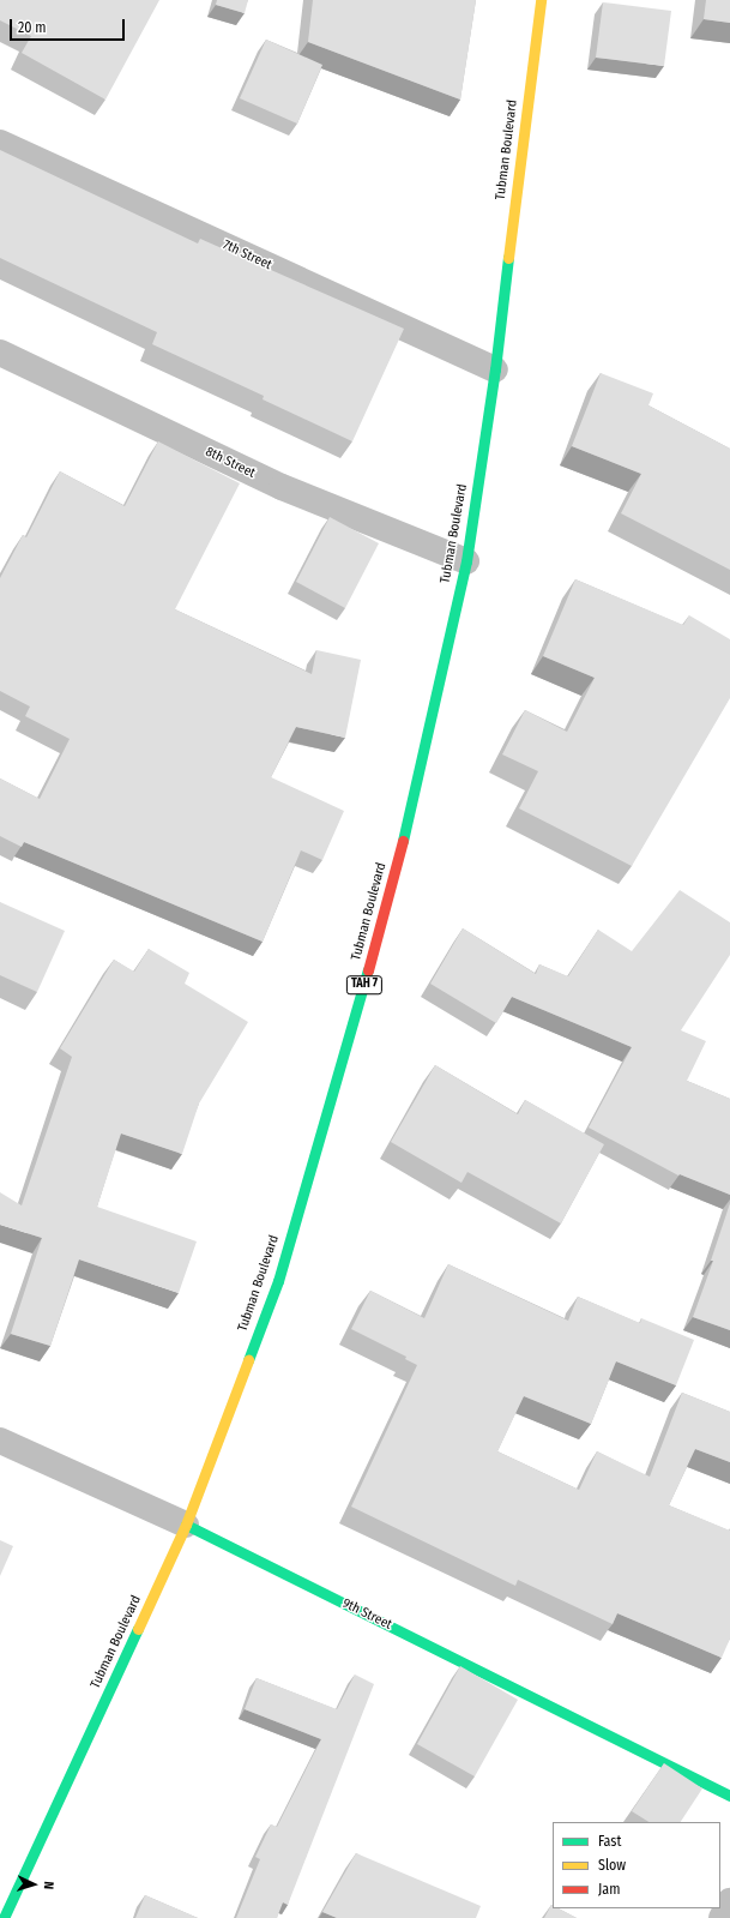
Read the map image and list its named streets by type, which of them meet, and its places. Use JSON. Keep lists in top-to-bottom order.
{
  "streets": {
    "main road": ["Tubman Boulevard", "TAH 7", "9th Street"],
    "street": ["7th Street", "8th Street"]
  },
  "crossings": [
    ["Tubman Boulevard", "7th Street"],
    ["Tubman Boulevard", "8th Street"],
    ["Tubman Boulevard", "9th Street"]
  ],
  "legend": ["Fast", "Slow", "Jam"],
  "scale_bar": "20 m",
  "north": "right"
}
